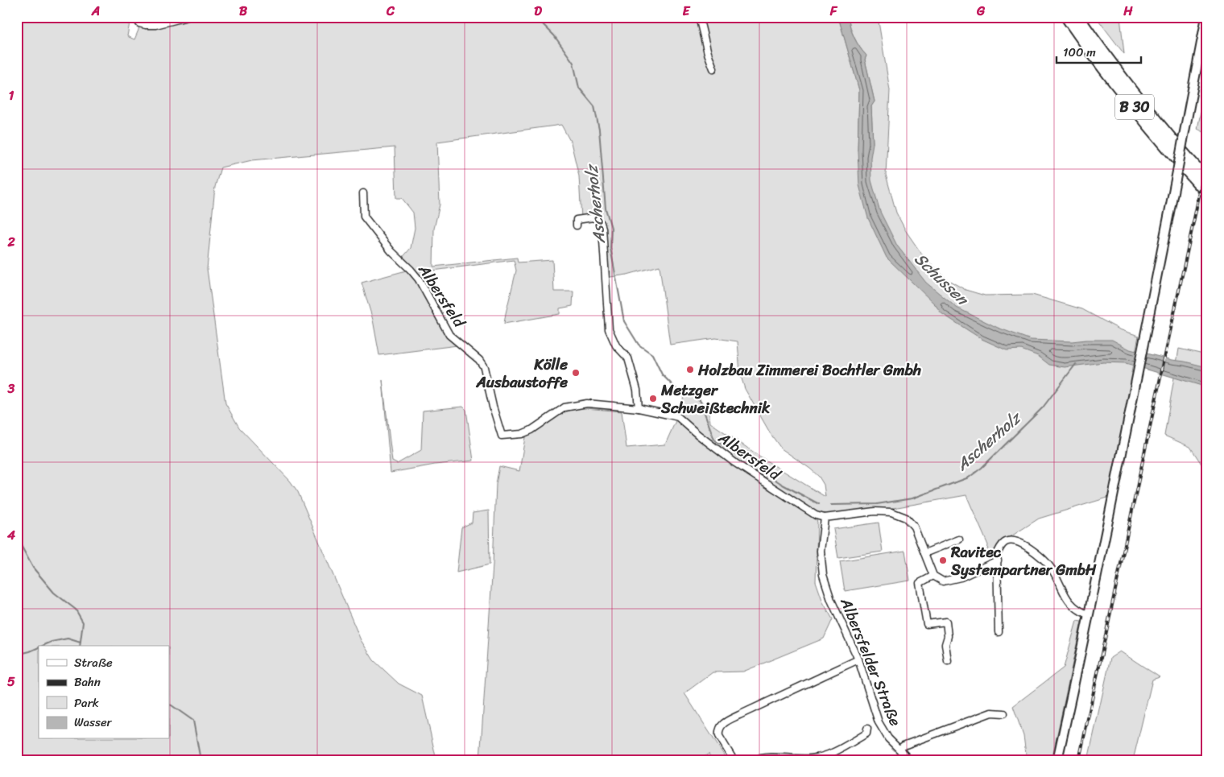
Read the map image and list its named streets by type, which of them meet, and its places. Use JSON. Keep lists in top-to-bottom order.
{
  "streets": {
    "highway": ["B 30"],
    "street": ["Albersfeld", "Albersfelder Straße"]
  },
  "crossings": [
    ["Albersfeld", "Albersfelder Straße"]
  ],
  "water": ["Ascherholz", "Schussen"],
  "places": [
    "Holzbau Zimmerei Bochtler Gmbh",
    "Kölle Ausbaustoffe",
    "Metzger Schweißtechnik",
    "Ravitec Systempartner GmbH"
  ],
  "legend": [
    "Straße",
    "Bahn",
    "Park",
    "Wasser"
  ],
  "scale_bar": "100 m",
  "grid": {
    "columns": [
      "A",
      "B",
      "C",
      "D",
      "E",
      "F",
      "G",
      "H"
    ],
    "rows": [
      "1",
      "2",
      "3",
      "4",
      "5"
    ]
  }
}
